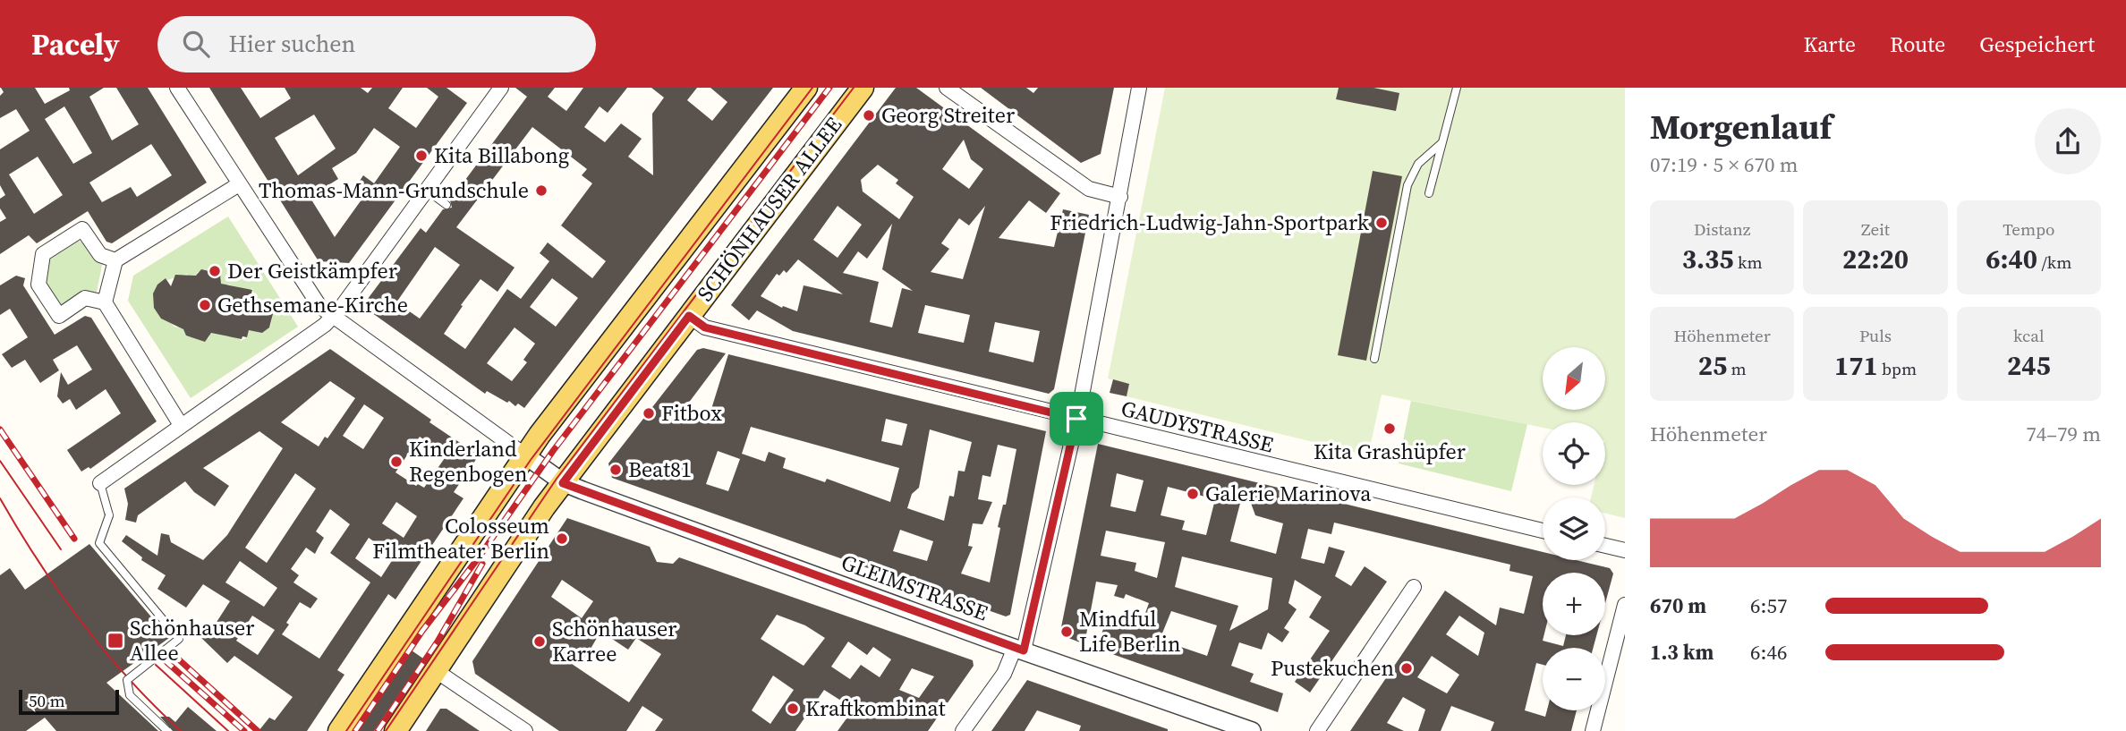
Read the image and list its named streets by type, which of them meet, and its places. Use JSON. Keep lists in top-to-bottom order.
{
  "streets": {
    "main road": ["SCHÖNHAUSER ALLEE"],
    "street": ["GAUDYSTRASSE", "GLEIMSTRASSE"]
  },
  "crossings": [
    ["SCHÖNHAUSER ALLEE", "GAUDYSTRASSE"],
    ["SCHÖNHAUSER ALLEE", "GLEIMSTRASSE"]
  ],
  "places": {
    "other": [
      "Georg Streiter",
      "Kita Billabong",
      "Thomas-Mann-Grundschule",
      "Friedrich-Ludwig-Jahn-Sportpark",
      "Der Geistkämpfer",
      "Gethsemane-Kirche",
      "Fitbox",
      "Kita Grashüpfer",
      "Kinderland Regenbogen",
      "Beat81",
      "Galerie Marinova",
      "Colosseum Filmtheater Berlin",
      "Mindful Life Berlin",
      "Schönhauser Karree",
      "Pustekuchen",
      "Kraftkombinat"
    ],
    "transit": ["Schönhauser Allee"]
  },
  "scale_bar": "50 m",
  "north": "bottom left",
  "page": {
    "header": "Pacely",
    "search": "Hier suchen",
    "nav": ["Karte", "Route", "Gespeichert"],
    "heading": ["Morgenlauf", "07:19 · 5 × 670 m"],
    "stats": [
      ["Distanz", "3.35 km"],
      ["Zeit", "22:20"],
      ["Tempo", "6:40 /km"],
      ["Höhenmeter", "25 m"],
      ["Puls", "171 bpm"],
      ["kcal", "245"]
    ],
    "map_buttons": ["+", "−"],
    "chart": ["Höhenmeter", "74–79 m"],
    "list": [
      {
        "name": "670 m",
        "note": "6:57"
      },
      {
        "name": "1.3 km",
        "note": "6:46"
      }
    ],
    "scale": "50 m"
  }
}
